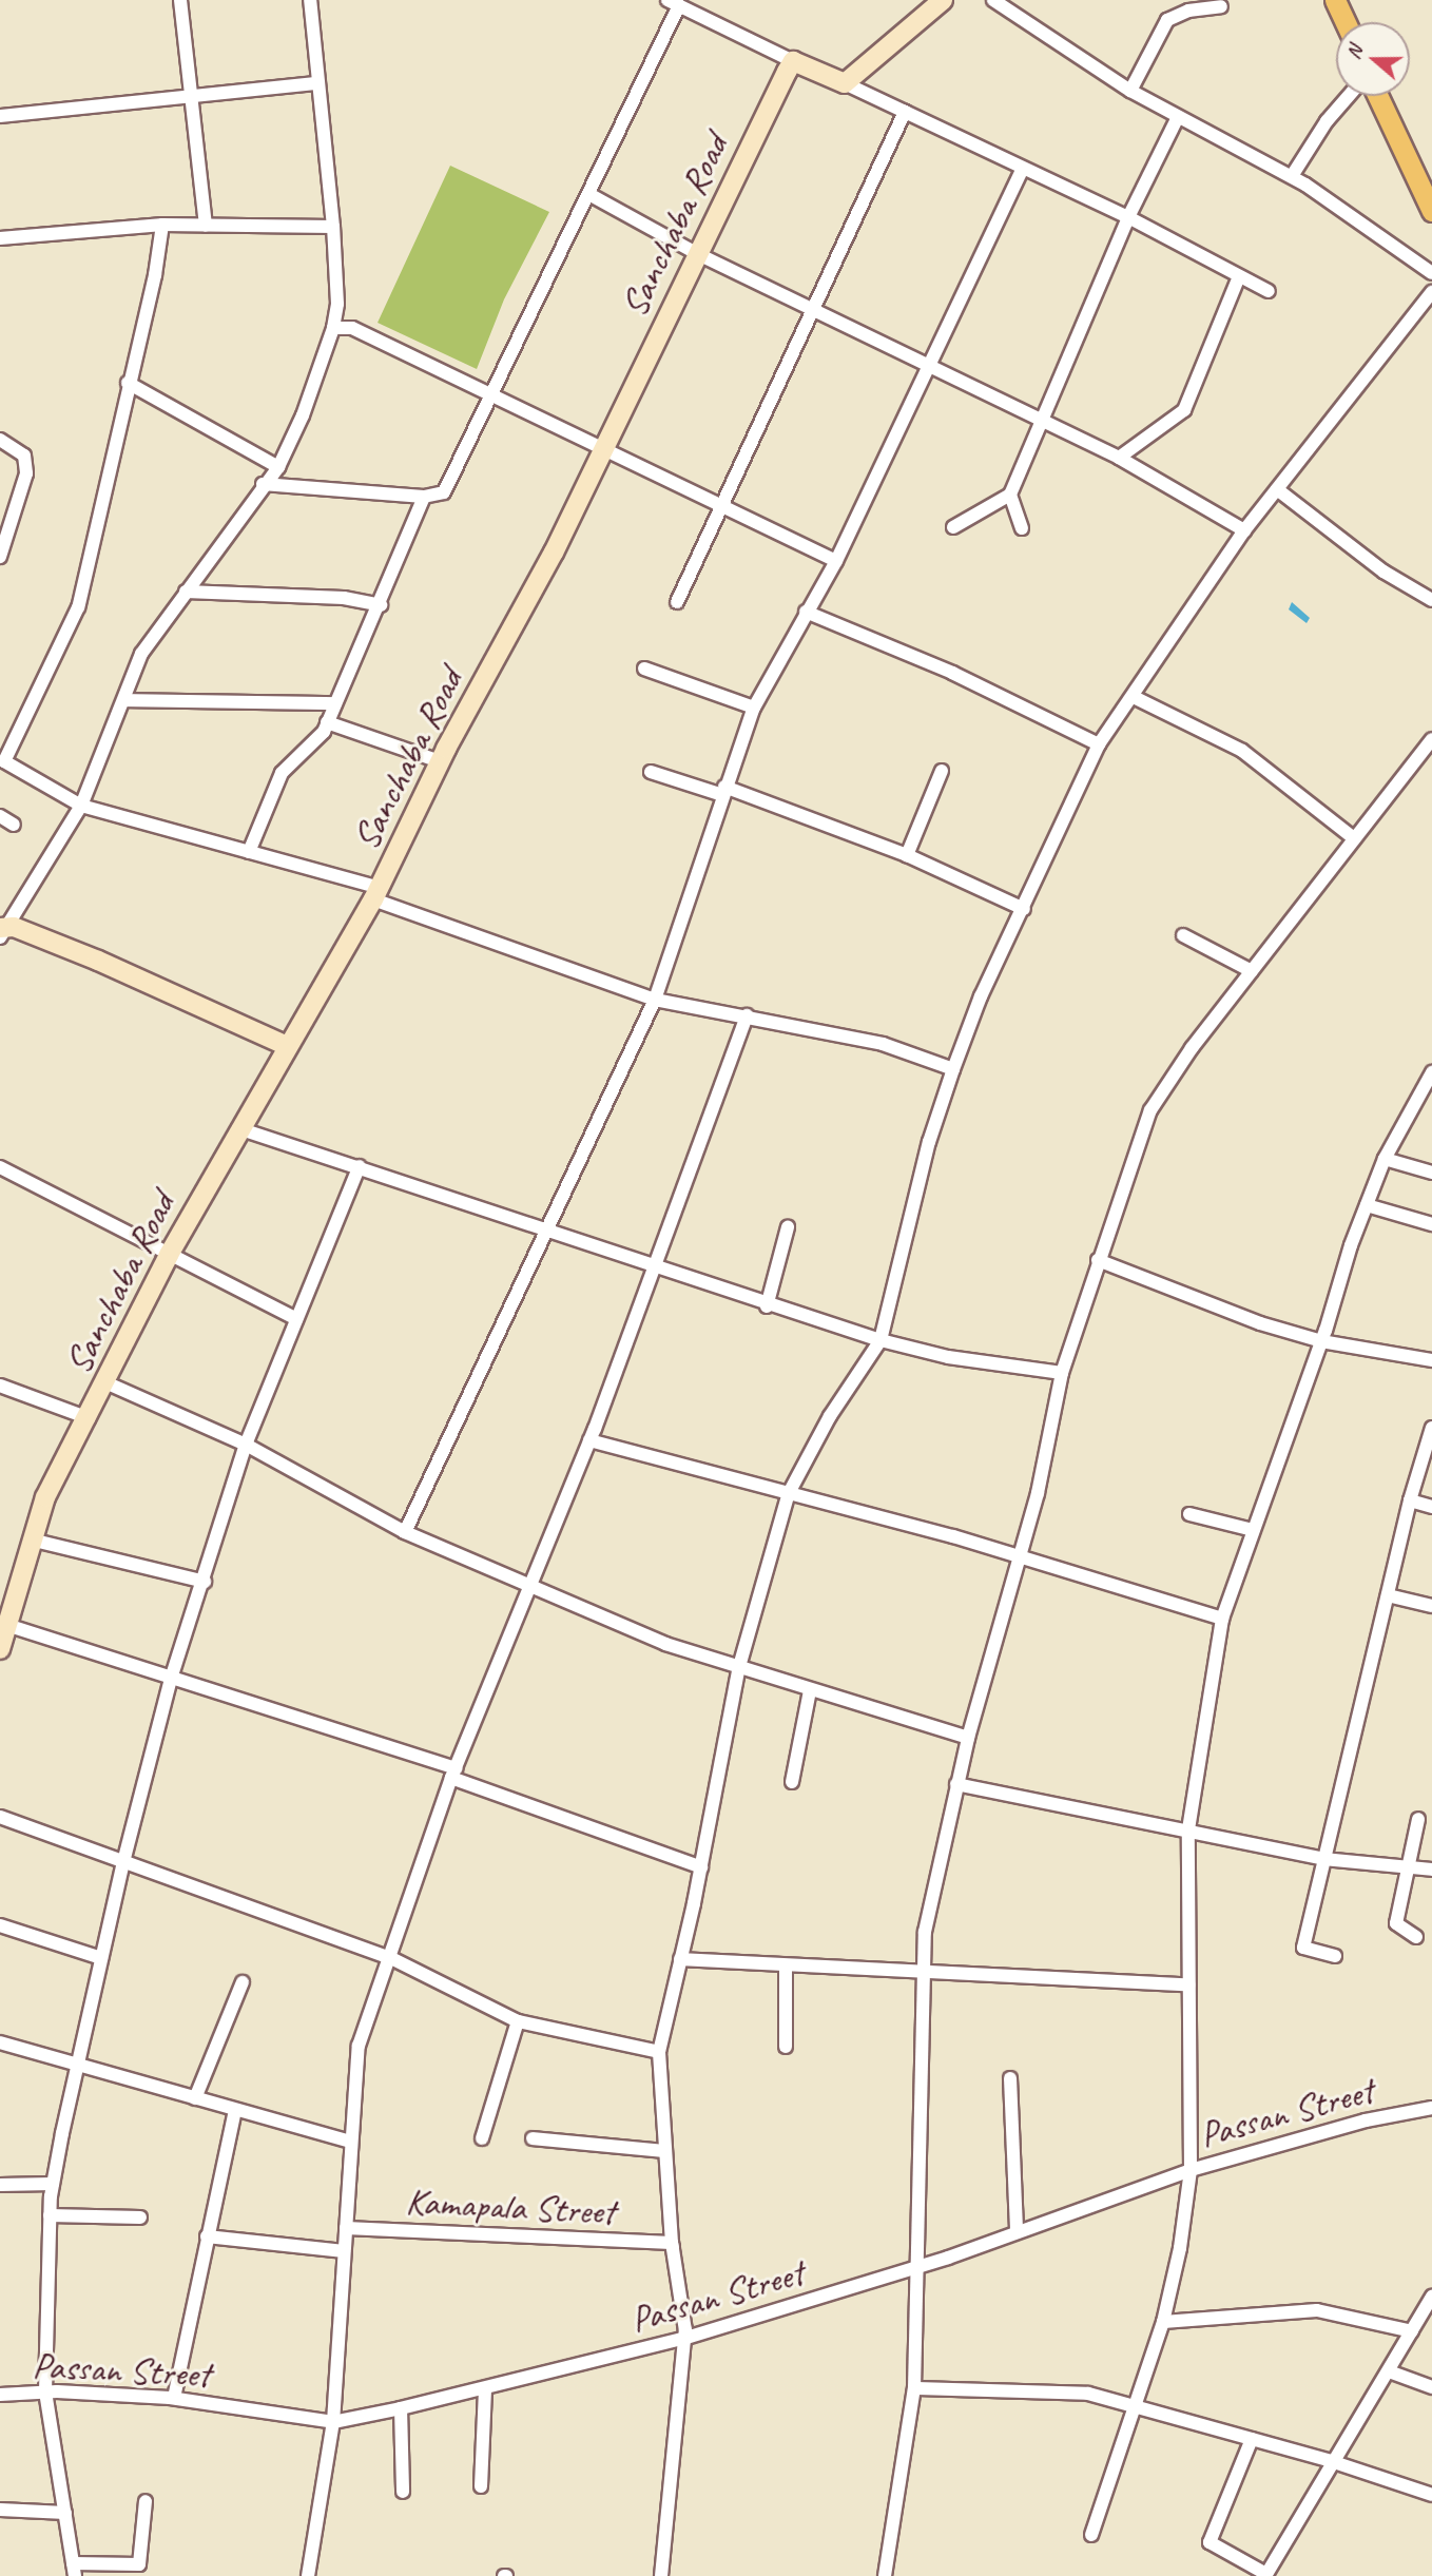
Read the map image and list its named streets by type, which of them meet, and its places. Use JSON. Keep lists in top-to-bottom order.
{
  "streets": {
    "street": ["Sanchaba Road", "Passan Street", "Kamapala Street"]
  },
  "north": "left"
}
